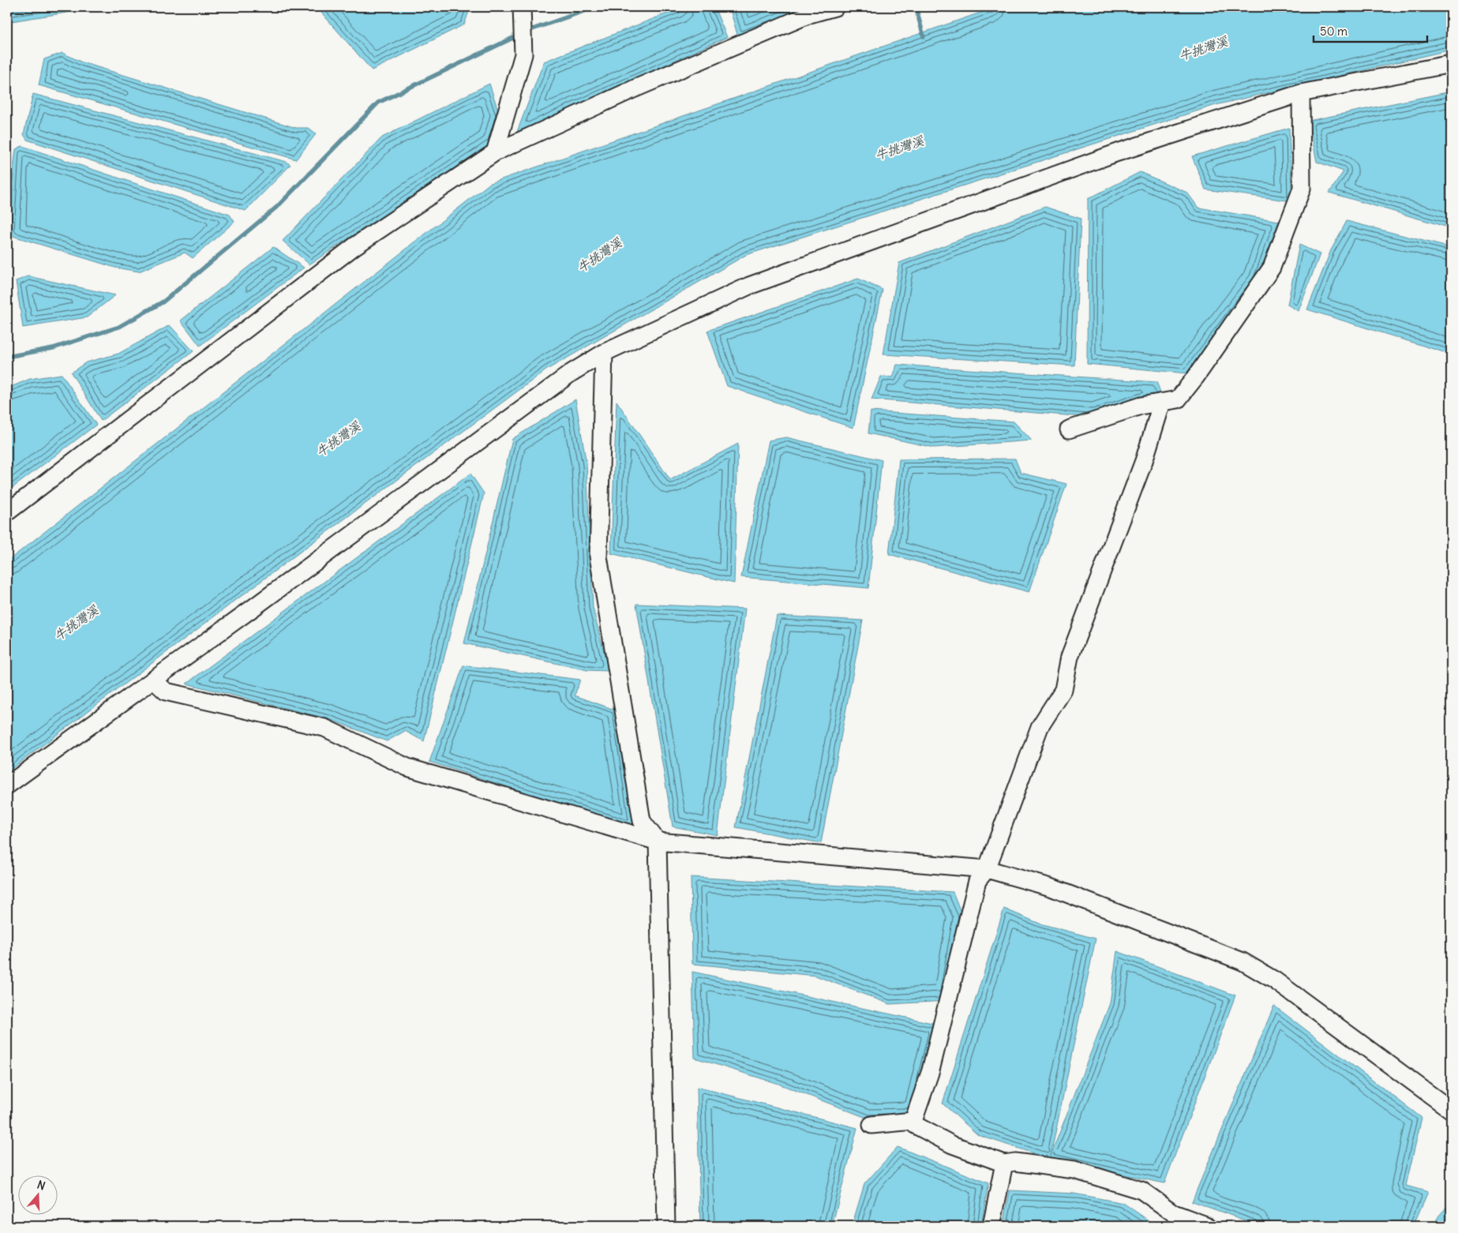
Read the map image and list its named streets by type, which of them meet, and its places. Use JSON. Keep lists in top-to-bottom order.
{
  "water": ["牛挑灣溪"],
  "scale_bar": "50 m",
  "north": "top"
}
